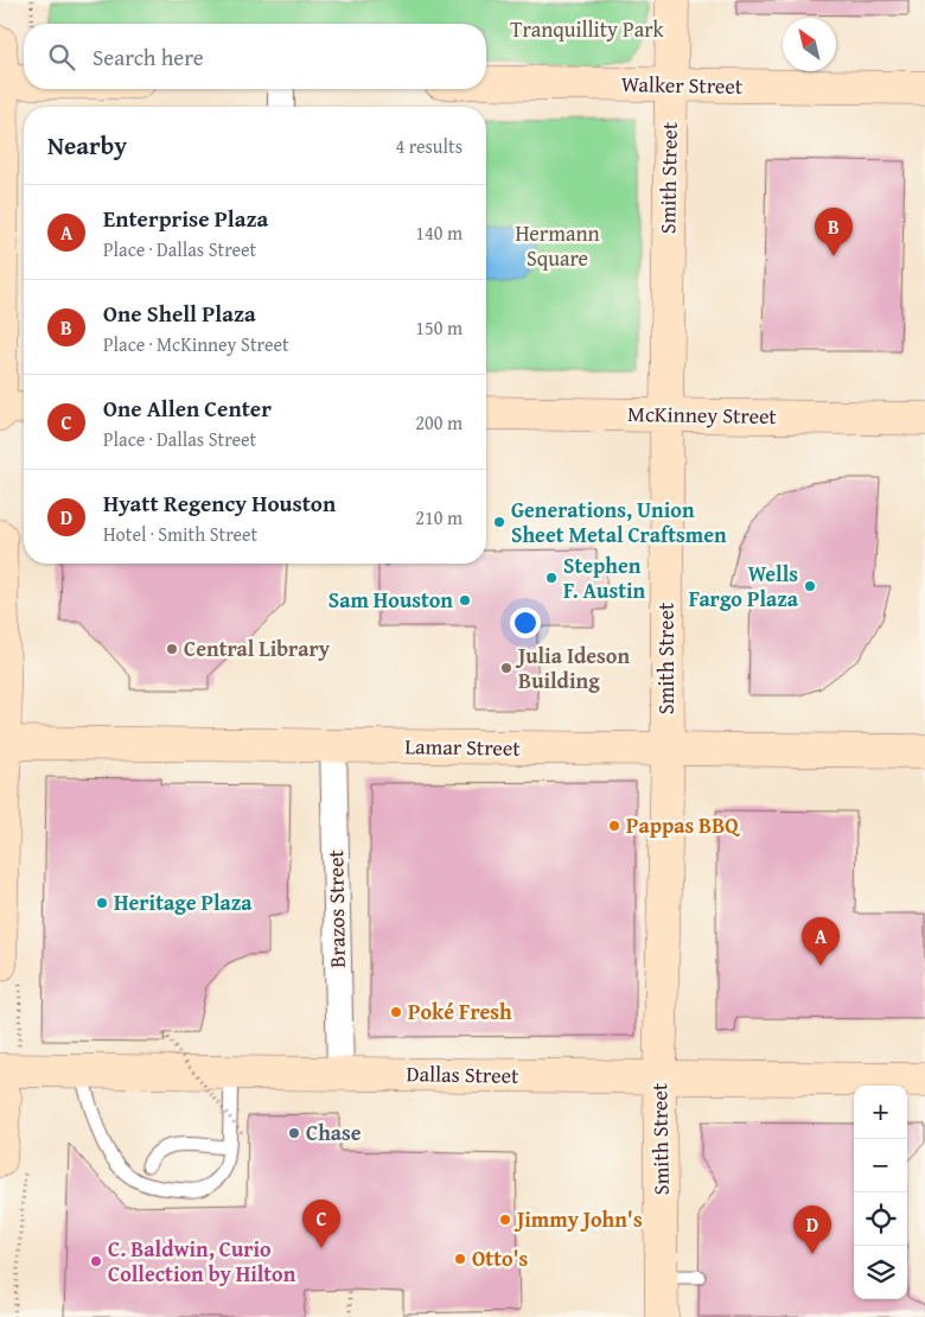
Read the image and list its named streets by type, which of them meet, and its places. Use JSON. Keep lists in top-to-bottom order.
{
  "streets": {
    "street": [
      "Walker Street",
      "Smith Street",
      "McKinney Street",
      "Lamar Street",
      "Brazos Street",
      "Dallas Street"
    ]
  },
  "crossings": [
    ["Walker Street", "Smith Street"],
    ["Smith Street", "McKinney Street"],
    ["Smith Street", "Lamar Street"],
    ["Smith Street", "Dallas Street"],
    ["Lamar Street", "Brazos Street"],
    ["Brazos Street", "Dallas Street"]
  ],
  "parks": ["Tranquillity Park", "Hermann Square"],
  "places": [
    "Generations, Union Sheet Metal Craftsmen",
    "Stephen F. Austin",
    "Wells Fargo Plaza",
    "Sam Houston",
    "Central Library",
    "Julia Ideson Building",
    "Pappas BBQ",
    "Heritage Plaza",
    "Poké Fresh",
    "Chase",
    "Jimmy John's",
    "Otto's",
    "C. Baldwin, Curio Collection by Hilton"
  ],
  "north": "top left",
  "page": {
    "search": "Search here",
    "heading": ["Nearby", "4 results"],
    "list": [
      {
        "mark": "A",
        "name": "Enterprise Plaza",
        "note": "Place · Dallas Street",
        "value": "140 m"
      },
      {
        "mark": "B",
        "name": "One Shell Plaza",
        "note": "Place · McKinney Street",
        "value": "150 m"
      },
      {
        "mark": "C",
        "name": "One Allen Center",
        "note": "Place · Dallas Street",
        "value": "200 m"
      },
      {
        "mark": "D",
        "name": "Hyatt Regency Houston",
        "note": "Hotel · Smith Street",
        "value": "210 m"
      }
    ],
    "pins": [
      "B",
      "A",
      "C",
      "D"
    ],
    "map_buttons": ["+", "−"]
  }
}
